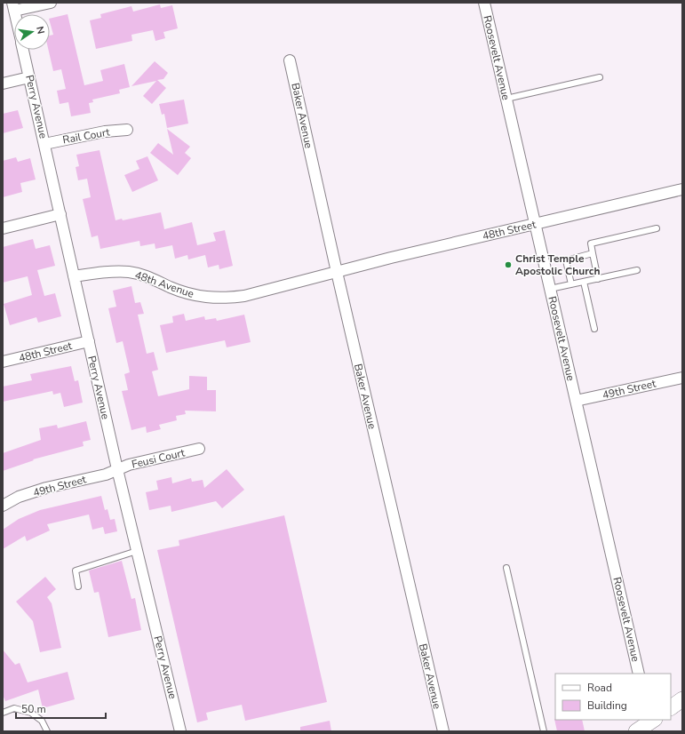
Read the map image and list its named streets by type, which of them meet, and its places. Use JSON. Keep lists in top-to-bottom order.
{
  "streets": {
    "street": [
      "Roosevelt Avenue",
      "Perry Avenue",
      "Baker Avenue",
      "Rail Court",
      "48th Street",
      "48th Avenue",
      "49th Street",
      "Feusi Court"
    ]
  },
  "crossings": [
    ["Roosevelt Avenue", "48th Street"],
    ["Roosevelt Avenue", "49th Street"],
    ["Perry Avenue", "Rail Court"],
    ["Perry Avenue", "48th Street"],
    ["Perry Avenue", "48th Avenue"],
    ["Perry Avenue", "49th Street"],
    ["Perry Avenue", "Feusi Court"],
    ["Baker Avenue", "48th Street"],
    ["Baker Avenue", "48th Avenue"],
    ["48th Street", "48th Avenue"],
    ["49th Street", "Feusi Court"]
  ],
  "places": ["Christ Temple Apostolic Church"],
  "legend": ["Road", "Building"],
  "scale_bar": "50 m",
  "north": "right"
}
